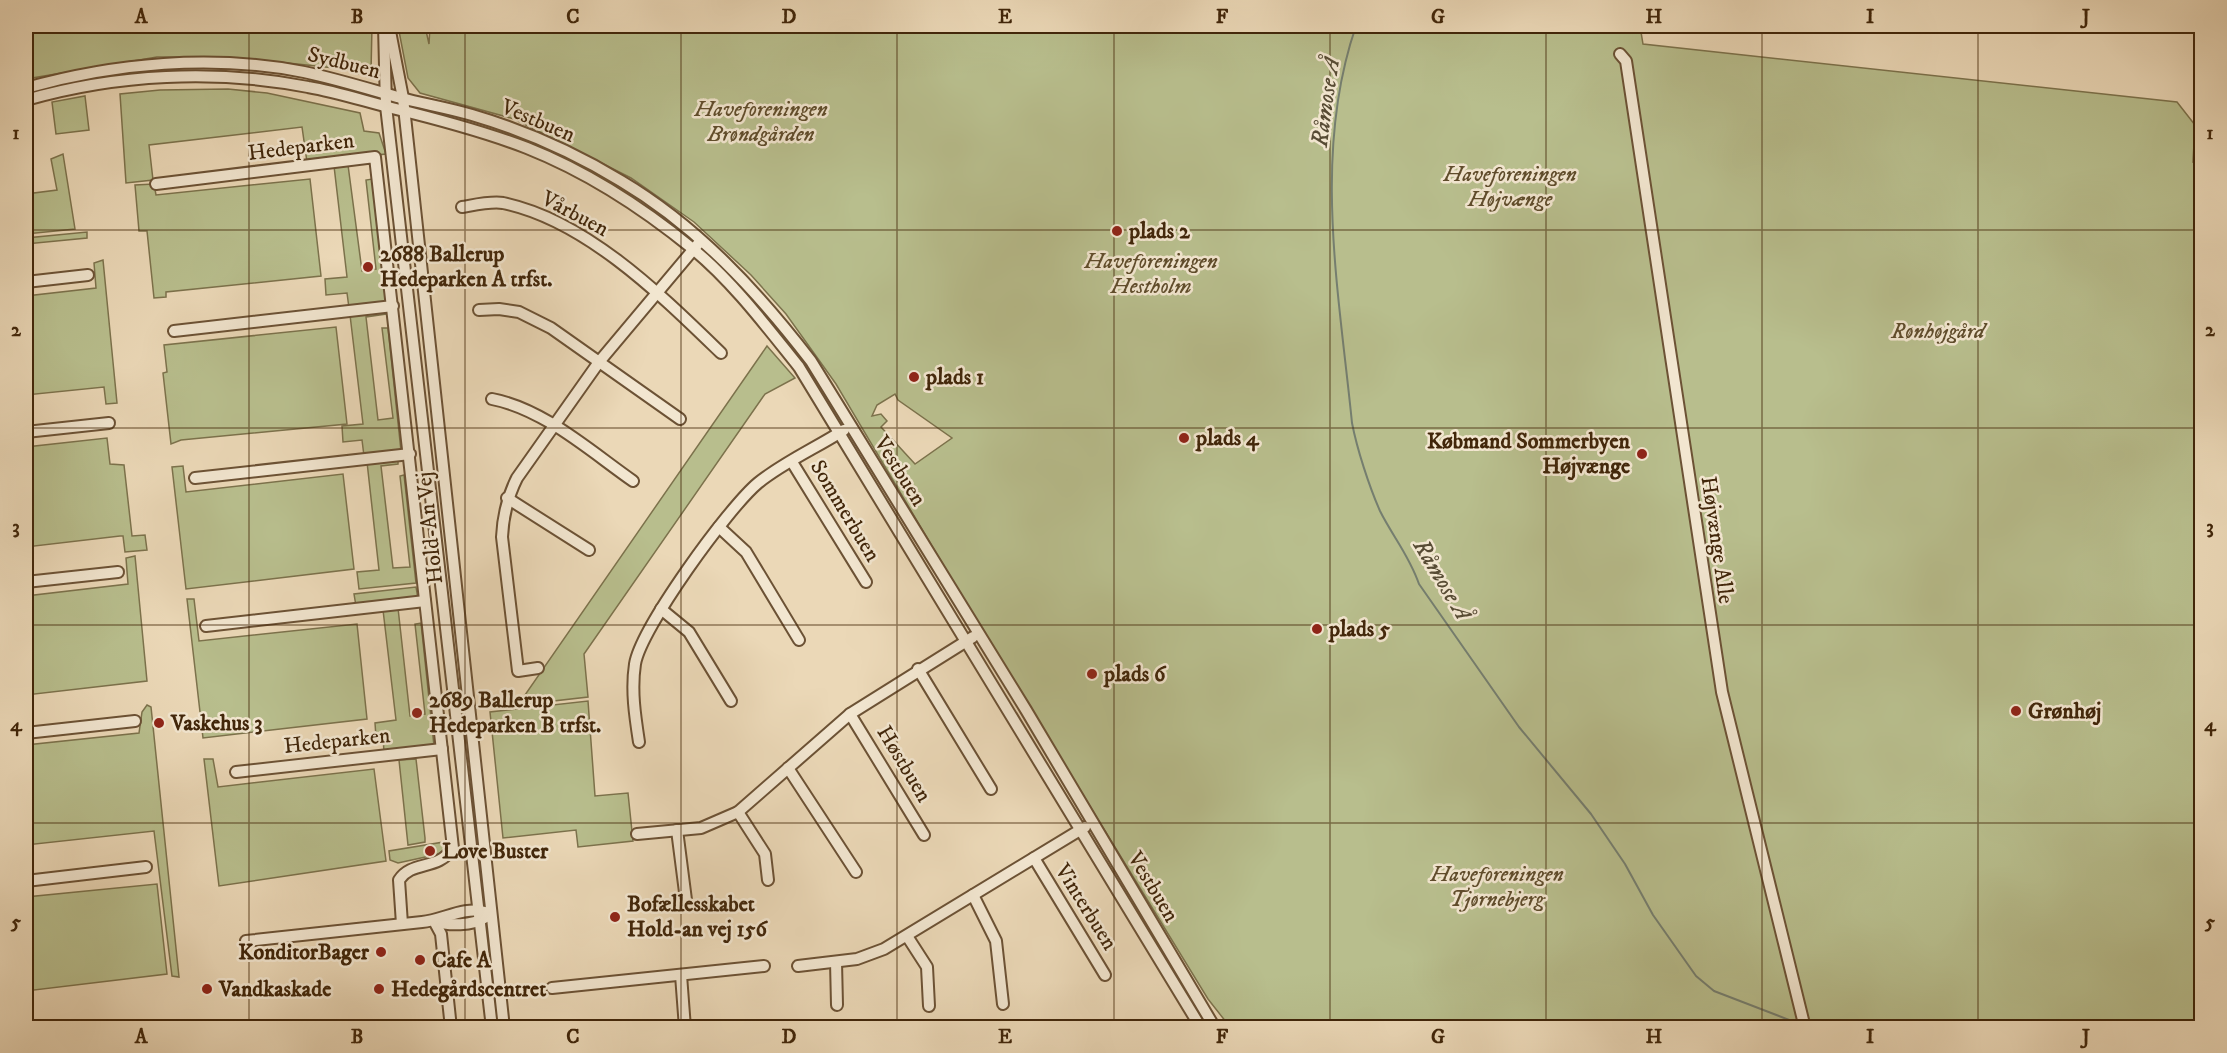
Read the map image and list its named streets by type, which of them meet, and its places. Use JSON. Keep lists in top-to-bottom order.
{
  "streets": {
    "street": [
      "Sydbuen",
      "Vestbuen",
      "Hedeparken",
      "Vårbuen",
      "Sommerbuen",
      "Hold-An Vej",
      "Højvænge Alle",
      "Høstbuen",
      "Vinterbuen"
    ]
  },
  "crossings": [
    ["Sydbuen", "Vestbuen"],
    ["Sydbuen", "Hold-An Vej"],
    ["Vestbuen", "Sommerbuen"],
    ["Vestbuen", "Hold-An Vej"],
    ["Vestbuen", "Høstbuen"],
    ["Vestbuen", "Vinterbuen"]
  ],
  "water": ["Råmose Å"],
  "parks": [
    "Haveforeningen Brøndgården",
    "Haveforeningen Højvænge",
    "Haveforeningen Hestholm",
    "Rønhøjgård",
    "Haveforeningen Tjørnebjerg"
  ],
  "places": [
    "plads 2",
    "2688 Ballerup Hedeparken A trfst.",
    "plads 1",
    "plads 4",
    "Købmand Sommerbyen Højvænge",
    "plads 5",
    "plads 6",
    "Grønhøj",
    "2689 Ballerup Hedeparken B trfst.",
    "Vaskehus 3",
    "Love Buster",
    "Bofællesskabet Hold-an vej 156",
    "KonditorBager",
    "Cafe A",
    "Vandkaskade",
    "Hedegårdscentret"
  ],
  "grid": {
    "columns": [
      "A",
      "B",
      "C",
      "D",
      "E",
      "F",
      "G",
      "H",
      "I",
      "J"
    ],
    "rows": [
      "1",
      "2",
      "3",
      "4",
      "5"
    ]
  }
}
